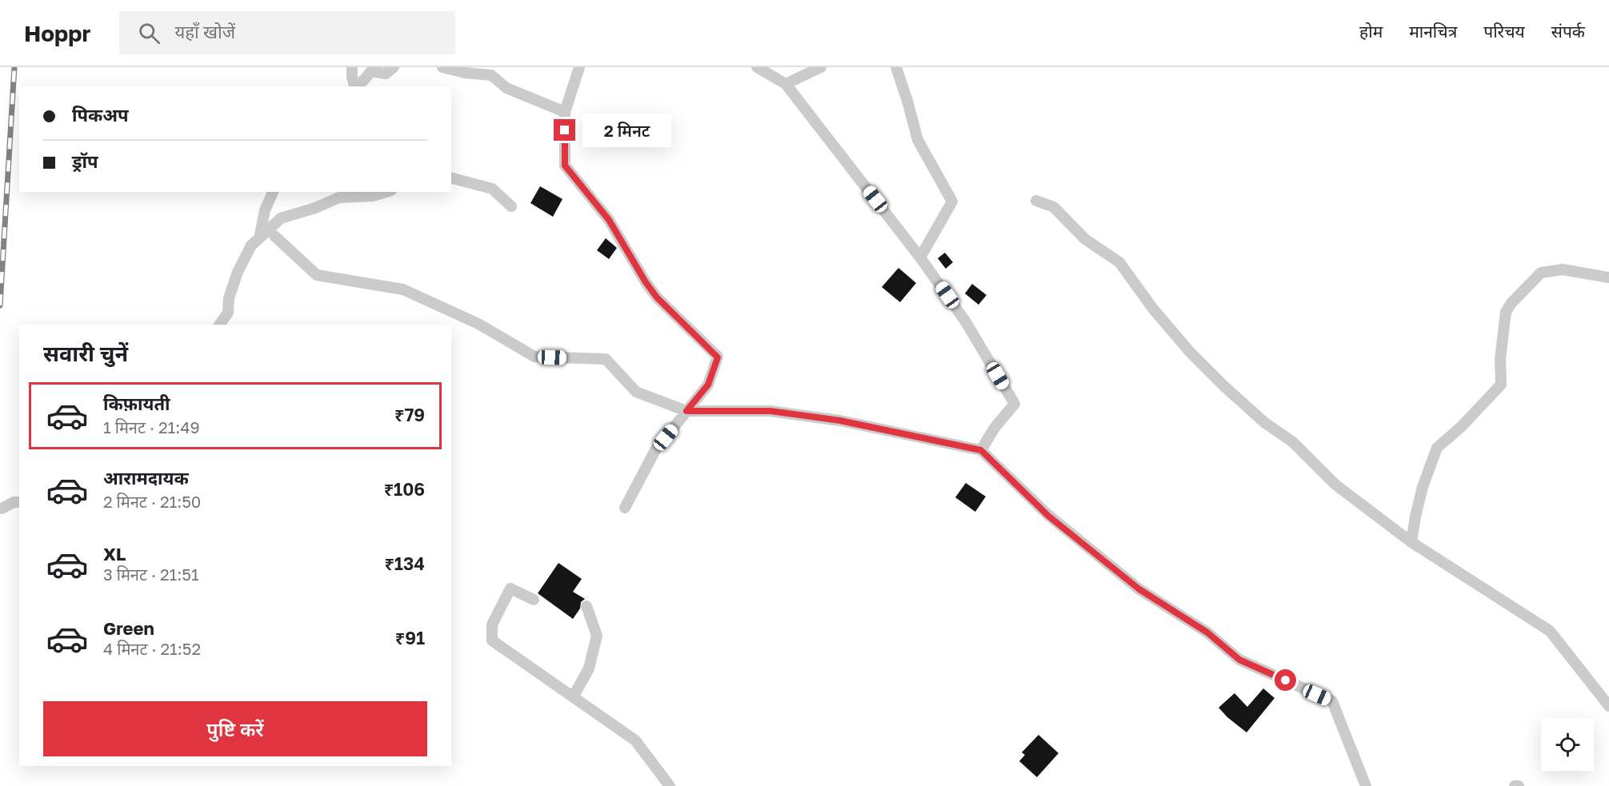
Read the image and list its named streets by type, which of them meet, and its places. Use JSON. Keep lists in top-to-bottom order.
{
  "page": {
    "header": "Hoppr",
    "search": "यहाँ खोजें",
    "nav": [
      "होम",
      "मानचित्र",
      "परिचय",
      "संपर्क"
    ],
    "banner": ["पिकअप", "ड्रॉप"],
    "bubble": "2 मिनट",
    "heading": "सवारी चुनें",
    "list": [
      {
        "name": "किफ़ायती",
        "note": "1 मिनट · 21:49",
        "value": "₹79"
      },
      {
        "name": "आरामदायक",
        "note": "2 मिनट · 21:50",
        "value": "₹106"
      },
      {
        "name": "XL",
        "note": "3 मिनट · 21:51",
        "value": "₹134"
      },
      {
        "name": "Green",
        "note": "4 मिनट · 21:52",
        "value": "₹91"
      }
    ],
    "buttons": "पुष्टि करें"
  }
}
